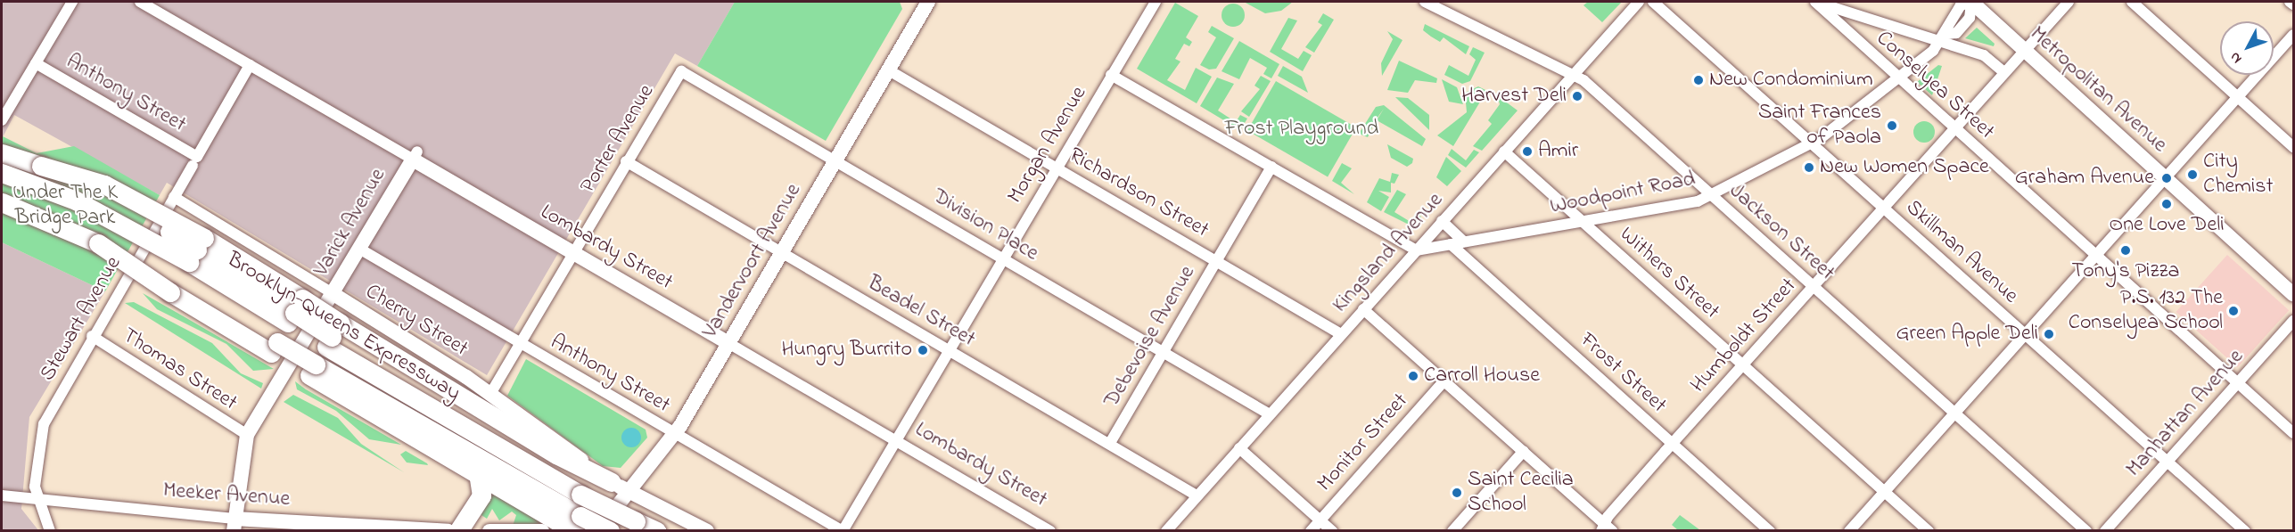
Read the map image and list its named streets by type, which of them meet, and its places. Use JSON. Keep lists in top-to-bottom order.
{
  "streets": {
    "highway": ["Brooklyn-Queens Expressway"],
    "main road": [
      "Metropolitan Avenue",
      "Varick Avenue",
      "Lombardy Street",
      "Vandervoort Avenue",
      "Cherry Street",
      "Meeker Avenue"
    ],
    "street": [
      "Conselyea Street",
      "Anthony Street",
      "Porter Avenue",
      "Morgan Avenue",
      "Richardson Street",
      "Woodpoint Road",
      "Division Place",
      "Jackson Street",
      "Skillman Avenue",
      "Kingsland Avenue",
      "Withers Street",
      "Beadel Street",
      "Stewart Avenue",
      "Humboldt Street",
      "Debevoise Avenue",
      "Thomas Street",
      "Frost Street",
      "Manhattan Avenue",
      "Monitor Street"
    ]
  },
  "crossings": [
    ["Conselyea Street", "Woodpoint Road"],
    ["Conselyea Street", "Humboldt Street"],
    ["Conselyea Street", "Manhattan Avenue"],
    ["Metropolitan Avenue", "Woodpoint Road"],
    ["Metropolitan Avenue", "Humboldt Street"],
    ["Anthony Street", "Porter Avenue"],
    ["Anthony Street", "Morgan Avenue"],
    ["Anthony Street", "Varick Avenue"],
    ["Anthony Street", "Vandervoort Avenue"],
    ["Anthony Street", "Stewart Avenue"],
    ["Porter Avenue", "Division Place"],
    ["Porter Avenue", "Lombardy Street"],
    ["Porter Avenue", "Beadel Street"],
    ["Porter Avenue", "Cherry Street"],
    ["Morgan Avenue", "Richardson Street"],
    ["Morgan Avenue", "Division Place"],
    ["Morgan Avenue", "Lombardy Street"],
    ["Morgan Avenue", "Beadel Street"],
    ["Richardson Street", "Kingsland Avenue"],
    ["Richardson Street", "Vandervoort Avenue"],
    ["Richardson Street", "Debevoise Avenue"],
    ["Woodpoint Road", "Jackson Street"],
    ["Woodpoint Road", "Skillman Avenue"],
    ["Woodpoint Road", "Kingsland Avenue"],
    ["Woodpoint Road", "Withers Street"],
    ["Woodpoint Road", "Frost Street"],
    ["Varick Avenue", "Lombardy Street"],
    ["Varick Avenue", "Cherry Street"],
    ["Varick Avenue", "Thomas Street"],
    ["Varick Avenue", "Meeker Avenue"],
    ["Division Place", "Kingsland Avenue"],
    ["Division Place", "Vandervoort Avenue"],
    ["Division Place", "Debevoise Avenue"],
    ["Jackson Street", "Kingsland Avenue"],
    ["Jackson Street", "Humboldt Street"],
    ["Lombardy Street", "Vandervoort Avenue"],
    ["Lombardy Street", "Stewart Avenue"],
    ["Skillman Avenue", "Humboldt Street"],
    ["Skillman Avenue", "Manhattan Avenue"],
    ["Kingsland Avenue", "Withers Street"],
    ["Kingsland Avenue", "Beadel Street"],
    ["Vandervoort Avenue", "Beadel Street"],
    ["Vandervoort Avenue", "Cherry Street"],
    ["Withers Street", "Humboldt Street"],
    ["Beadel Street", "Debevoise Avenue"],
    ["Stewart Avenue", "Cherry Street"],
    ["Stewart Avenue", "Thomas Street"],
    ["Stewart Avenue", "Meeker Avenue"],
    ["Humboldt Street", "Frost Street"]
  ],
  "parks": ["Frost Playground", "Under The K Bridge Park"],
  "places": [
    "New Condominium",
    "Harvest Deli",
    "Saint Frances of Paola",
    "Amir",
    "New Women Space",
    "City Chemist",
    "Graham Avenue",
    "One Love Deli",
    "Tony's Pizza",
    "P.S. 132 The Conselyea School",
    "Green Apple Deli",
    "Hungry Burrito",
    "Carroll House",
    "Saint Cecilia School"
  ],
  "north": "bottom left"
}
